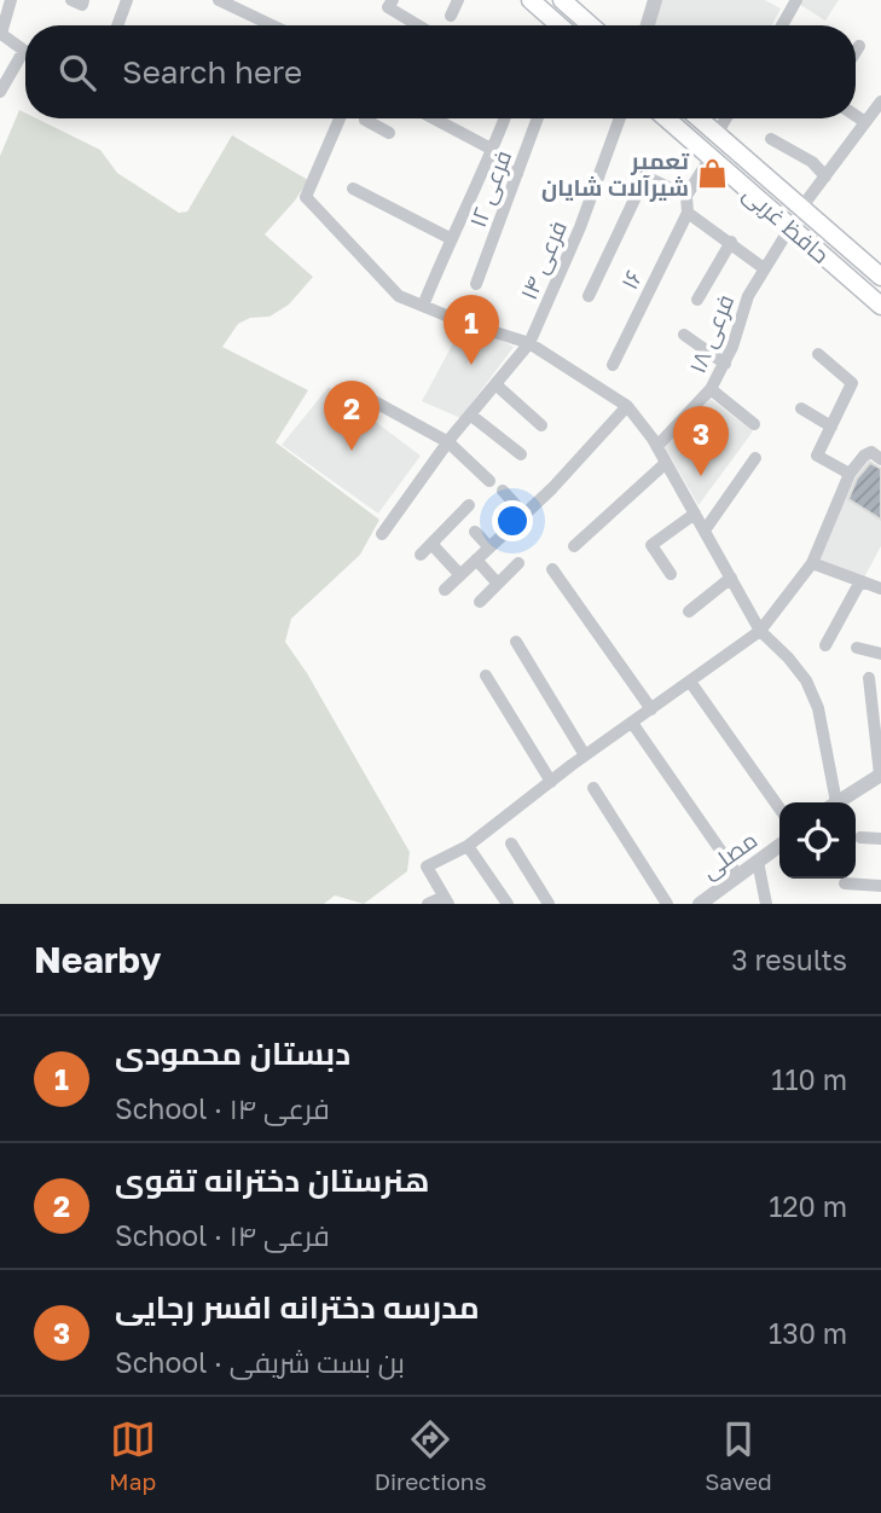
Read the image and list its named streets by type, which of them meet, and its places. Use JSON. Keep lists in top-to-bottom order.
{
  "streets": {
    "main road": ["حافظ غربی"],
    "street": [
      "فرعی ۱۲",
      "فرعی ۱۴",
      "۱۶",
      "فرعی ۱۸",
      "مصلی"
    ]
  },
  "crossings": [
    ["حافظ غربی", "۱۶"],
    ["حافظ غربی", "فرعی ۱۸"]
  ],
  "places": {
    "shop": ["تعمیر شیرآلات شایان"]
  },
  "page": {
    "search": "Search here",
    "pins": ["1", "2", "3"],
    "heading": ["Nearby", "3 results"],
    "list": [
      {
        "mark": "1",
        "name": "دبستان محمودی",
        "note": "School · فرعی ۱۴",
        "value": "110 m"
      },
      {
        "mark": "2",
        "name": "هنرستان دخترانه تقوی",
        "note": "School · فرعی ۱۴",
        "value": "120 m"
      },
      {
        "mark": "3",
        "name": "مدرسه دخترانه افسر رجایی",
        "note": "School · بن بست شریفی",
        "value": "130 m"
      }
    ],
    "nav": ["Map", "Directions", "Saved"]
  }
}
